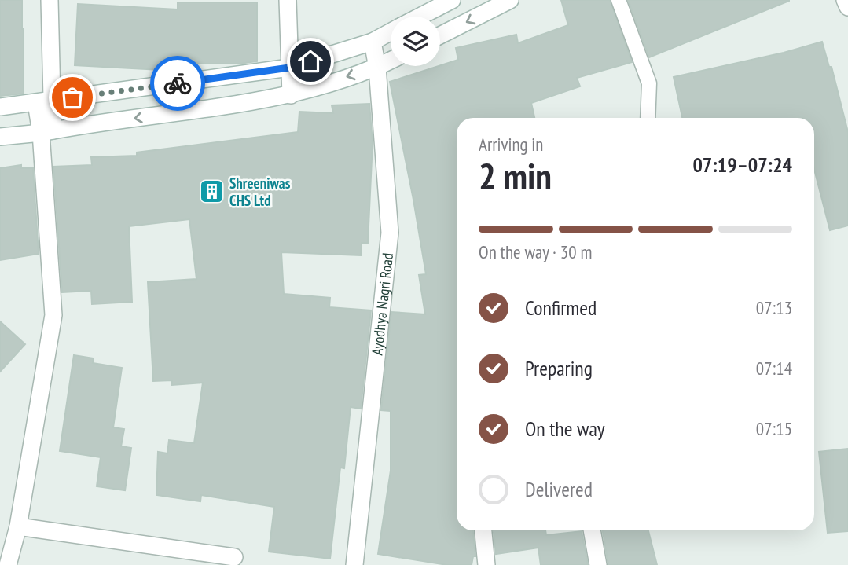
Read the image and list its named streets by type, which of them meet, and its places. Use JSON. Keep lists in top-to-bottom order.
{
  "streets": {
    "street": ["Ayodhya Nagri Road"]
  },
  "places": {
    "building": ["Shreeniwas CHS Ltd"]
  },
  "page": {
    "heading": ["2 min", "Arriving in", "07:19–07:24"],
    "bar": "On the way · 30 m",
    "list": [
      ["Confirmed", "07:13"],
      ["Preparing", "07:14"],
      ["On the way", "07:15"],
      "Delivered"
    ]
  }
}
